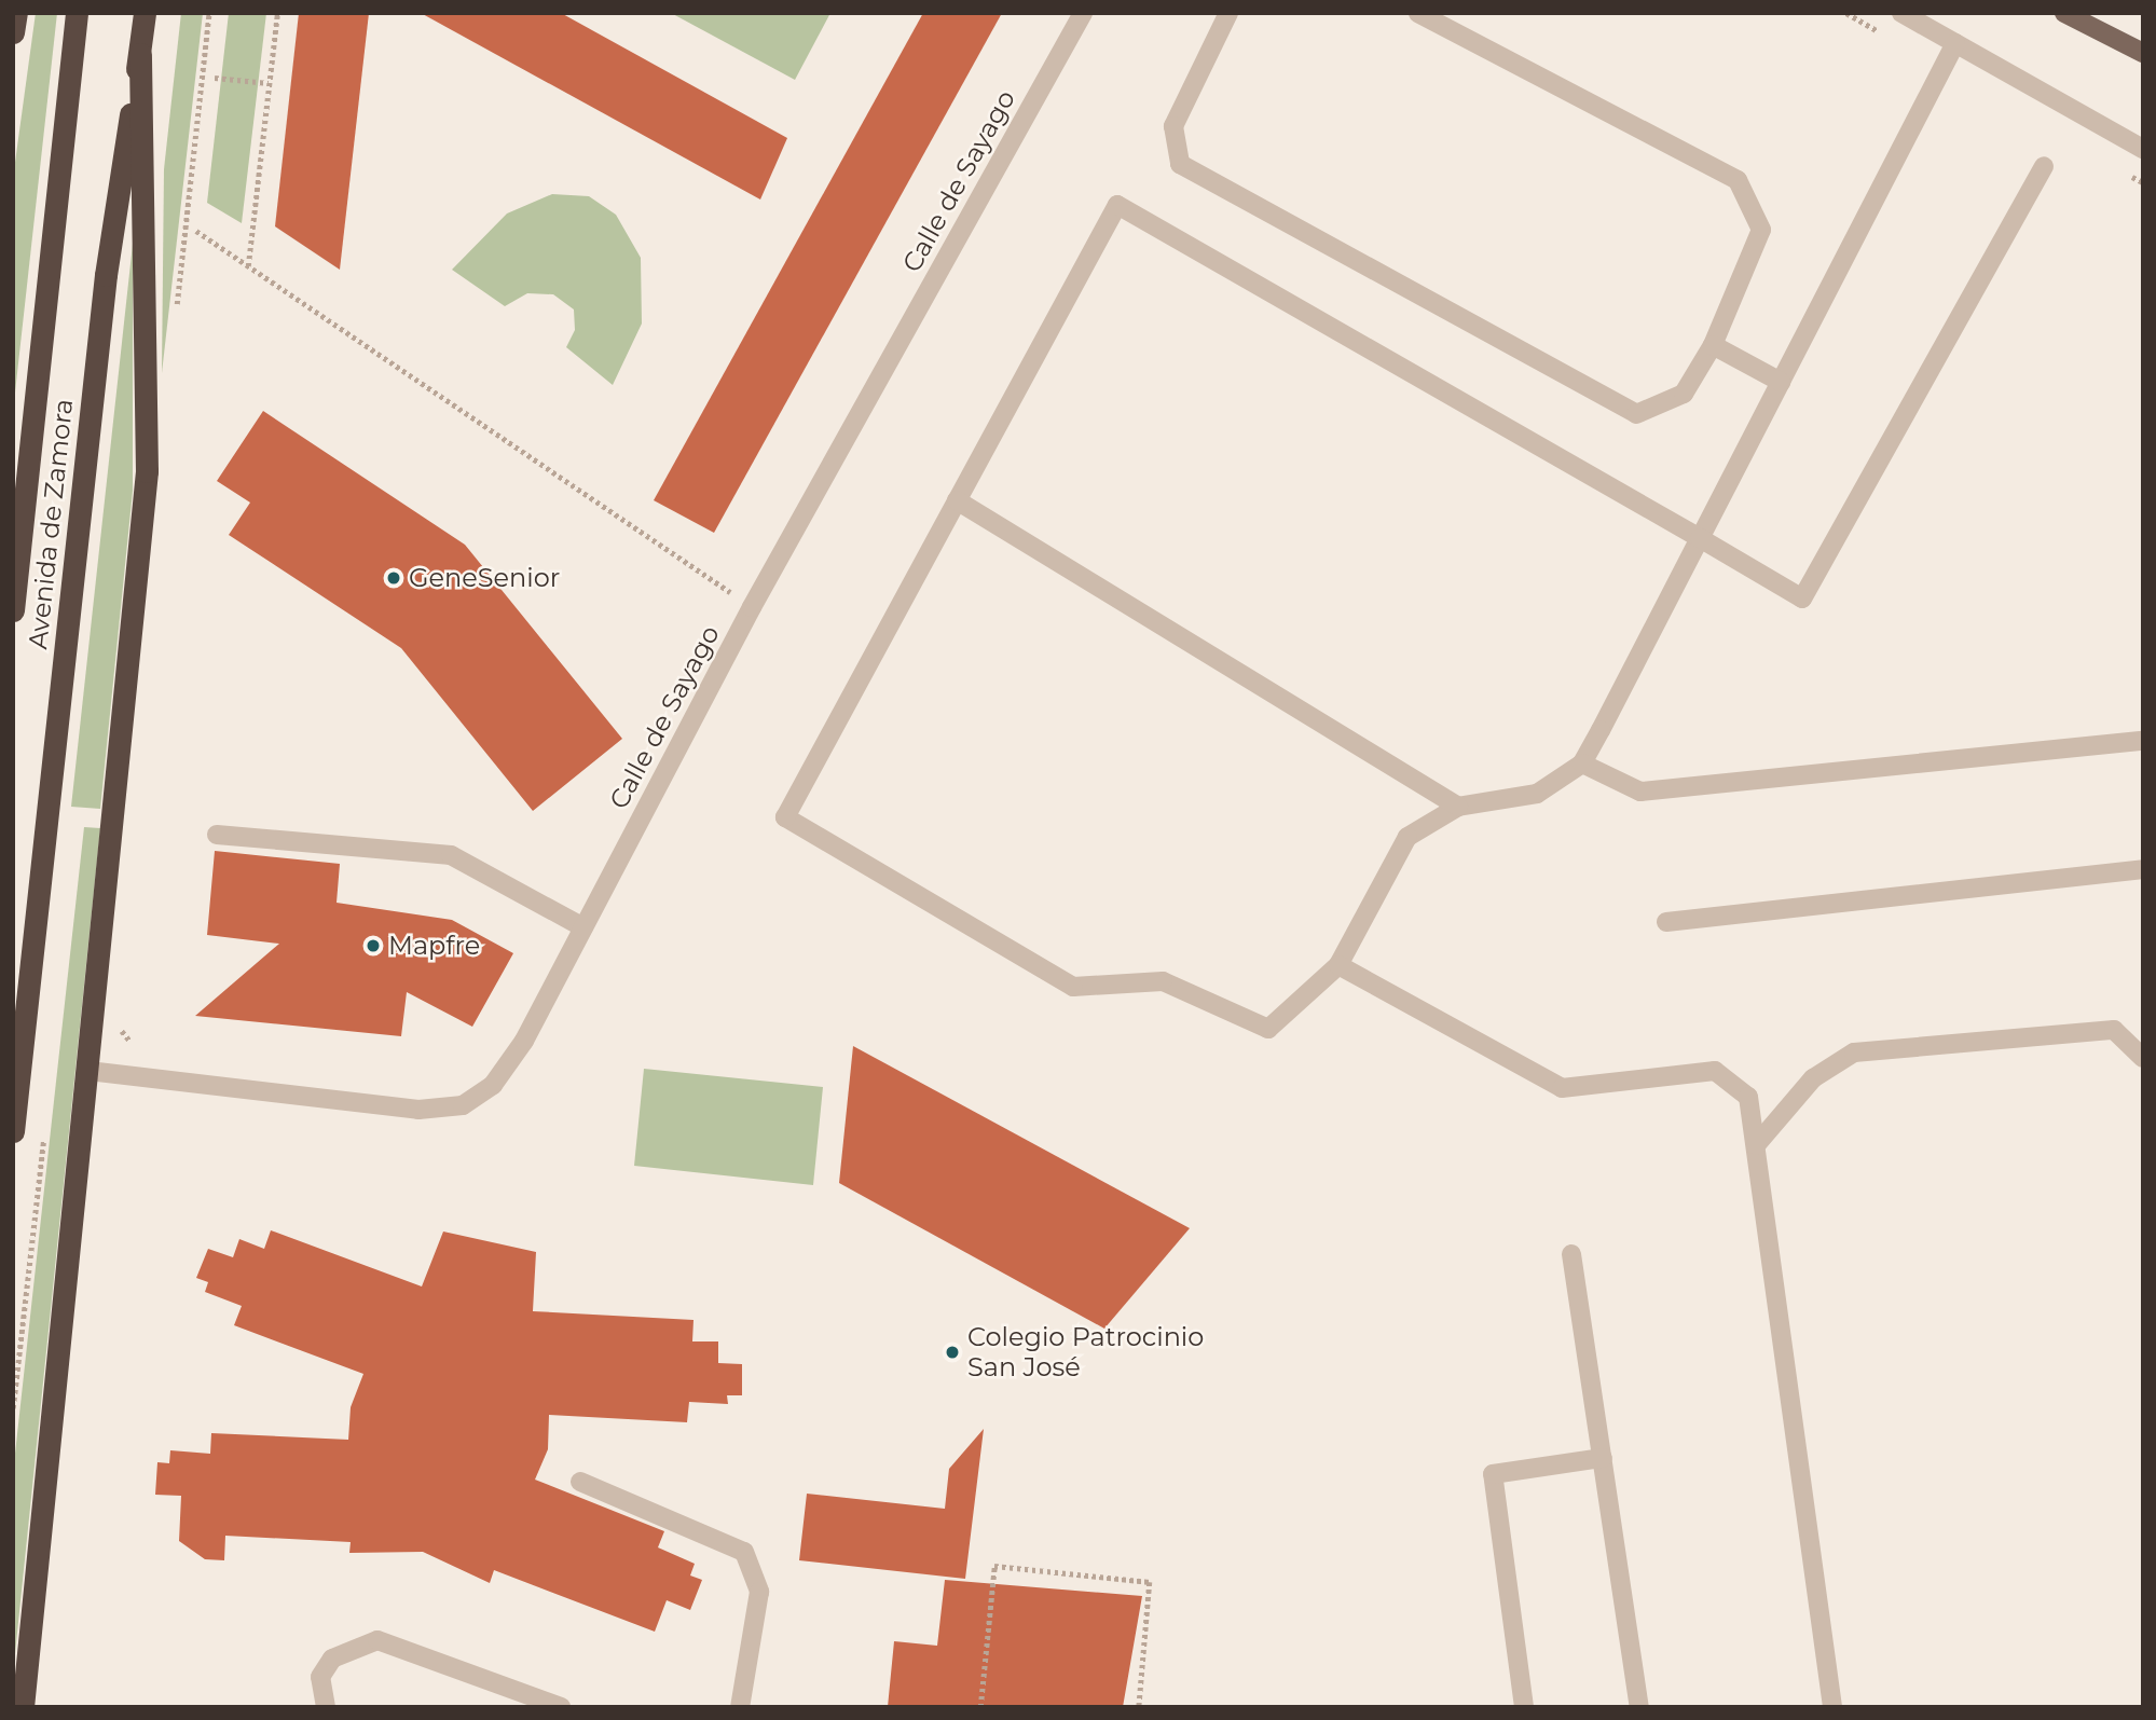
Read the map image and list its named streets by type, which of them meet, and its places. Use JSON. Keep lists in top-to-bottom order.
{
  "streets": {
    "highway": ["Avenida de Zamora"],
    "street": ["Calle de Sayago"]
  },
  "places": ["GeneSenior", "Mapfre", "Colegio Patrocinio San José"]
}
